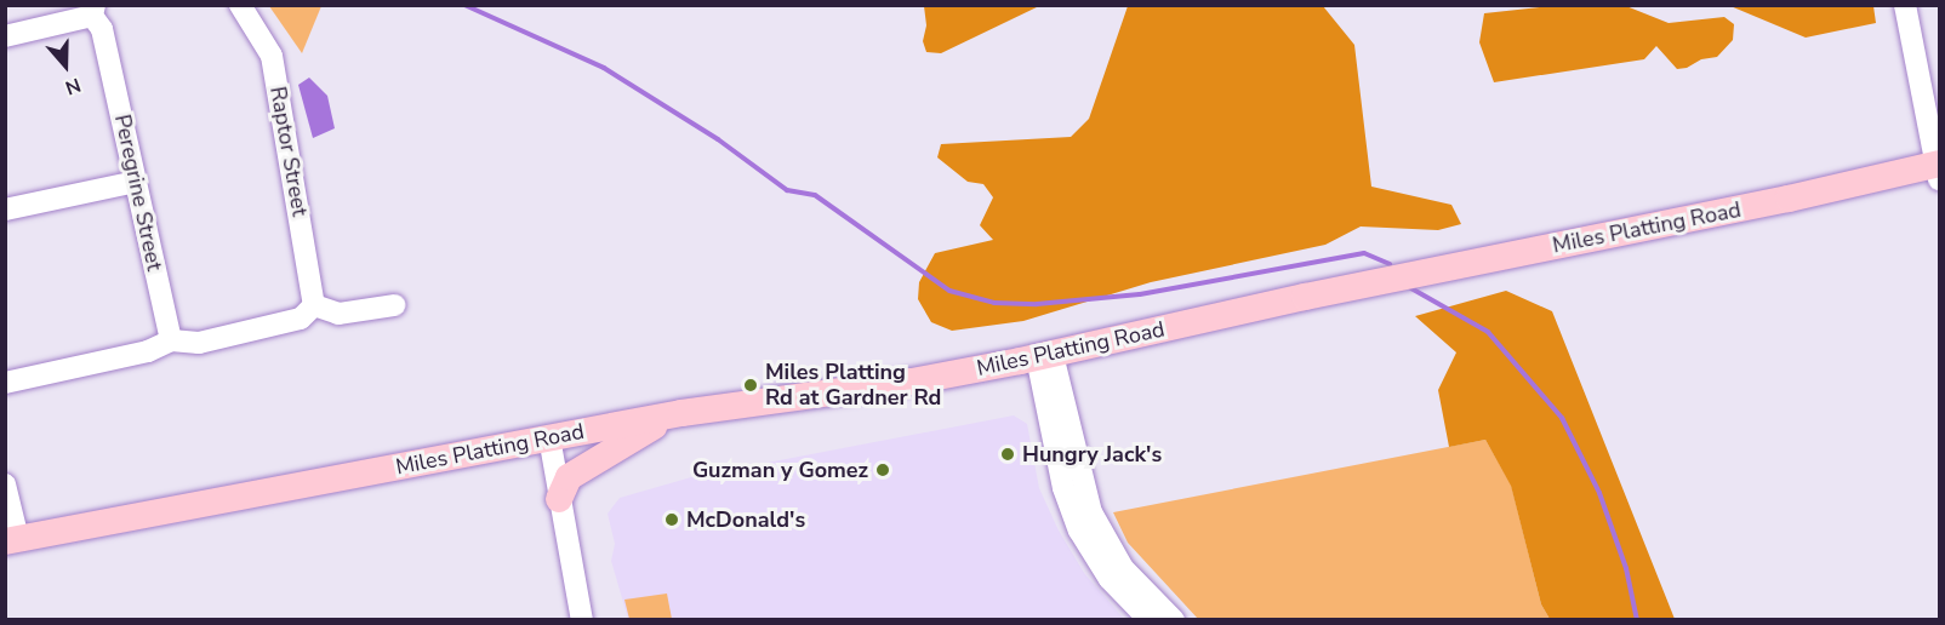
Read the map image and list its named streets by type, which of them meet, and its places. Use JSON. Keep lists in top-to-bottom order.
{
  "streets": {
    "main road": ["Miles Platting Road"],
    "street": ["Raptor Street", "Peregrine Street"]
  },
  "places": [
    "Miles Platting Rd at Gardner Rd",
    "Hungry Jack's",
    "Guzman y Gomez",
    "McDonald's"
  ],
  "north": "bottom"
}
